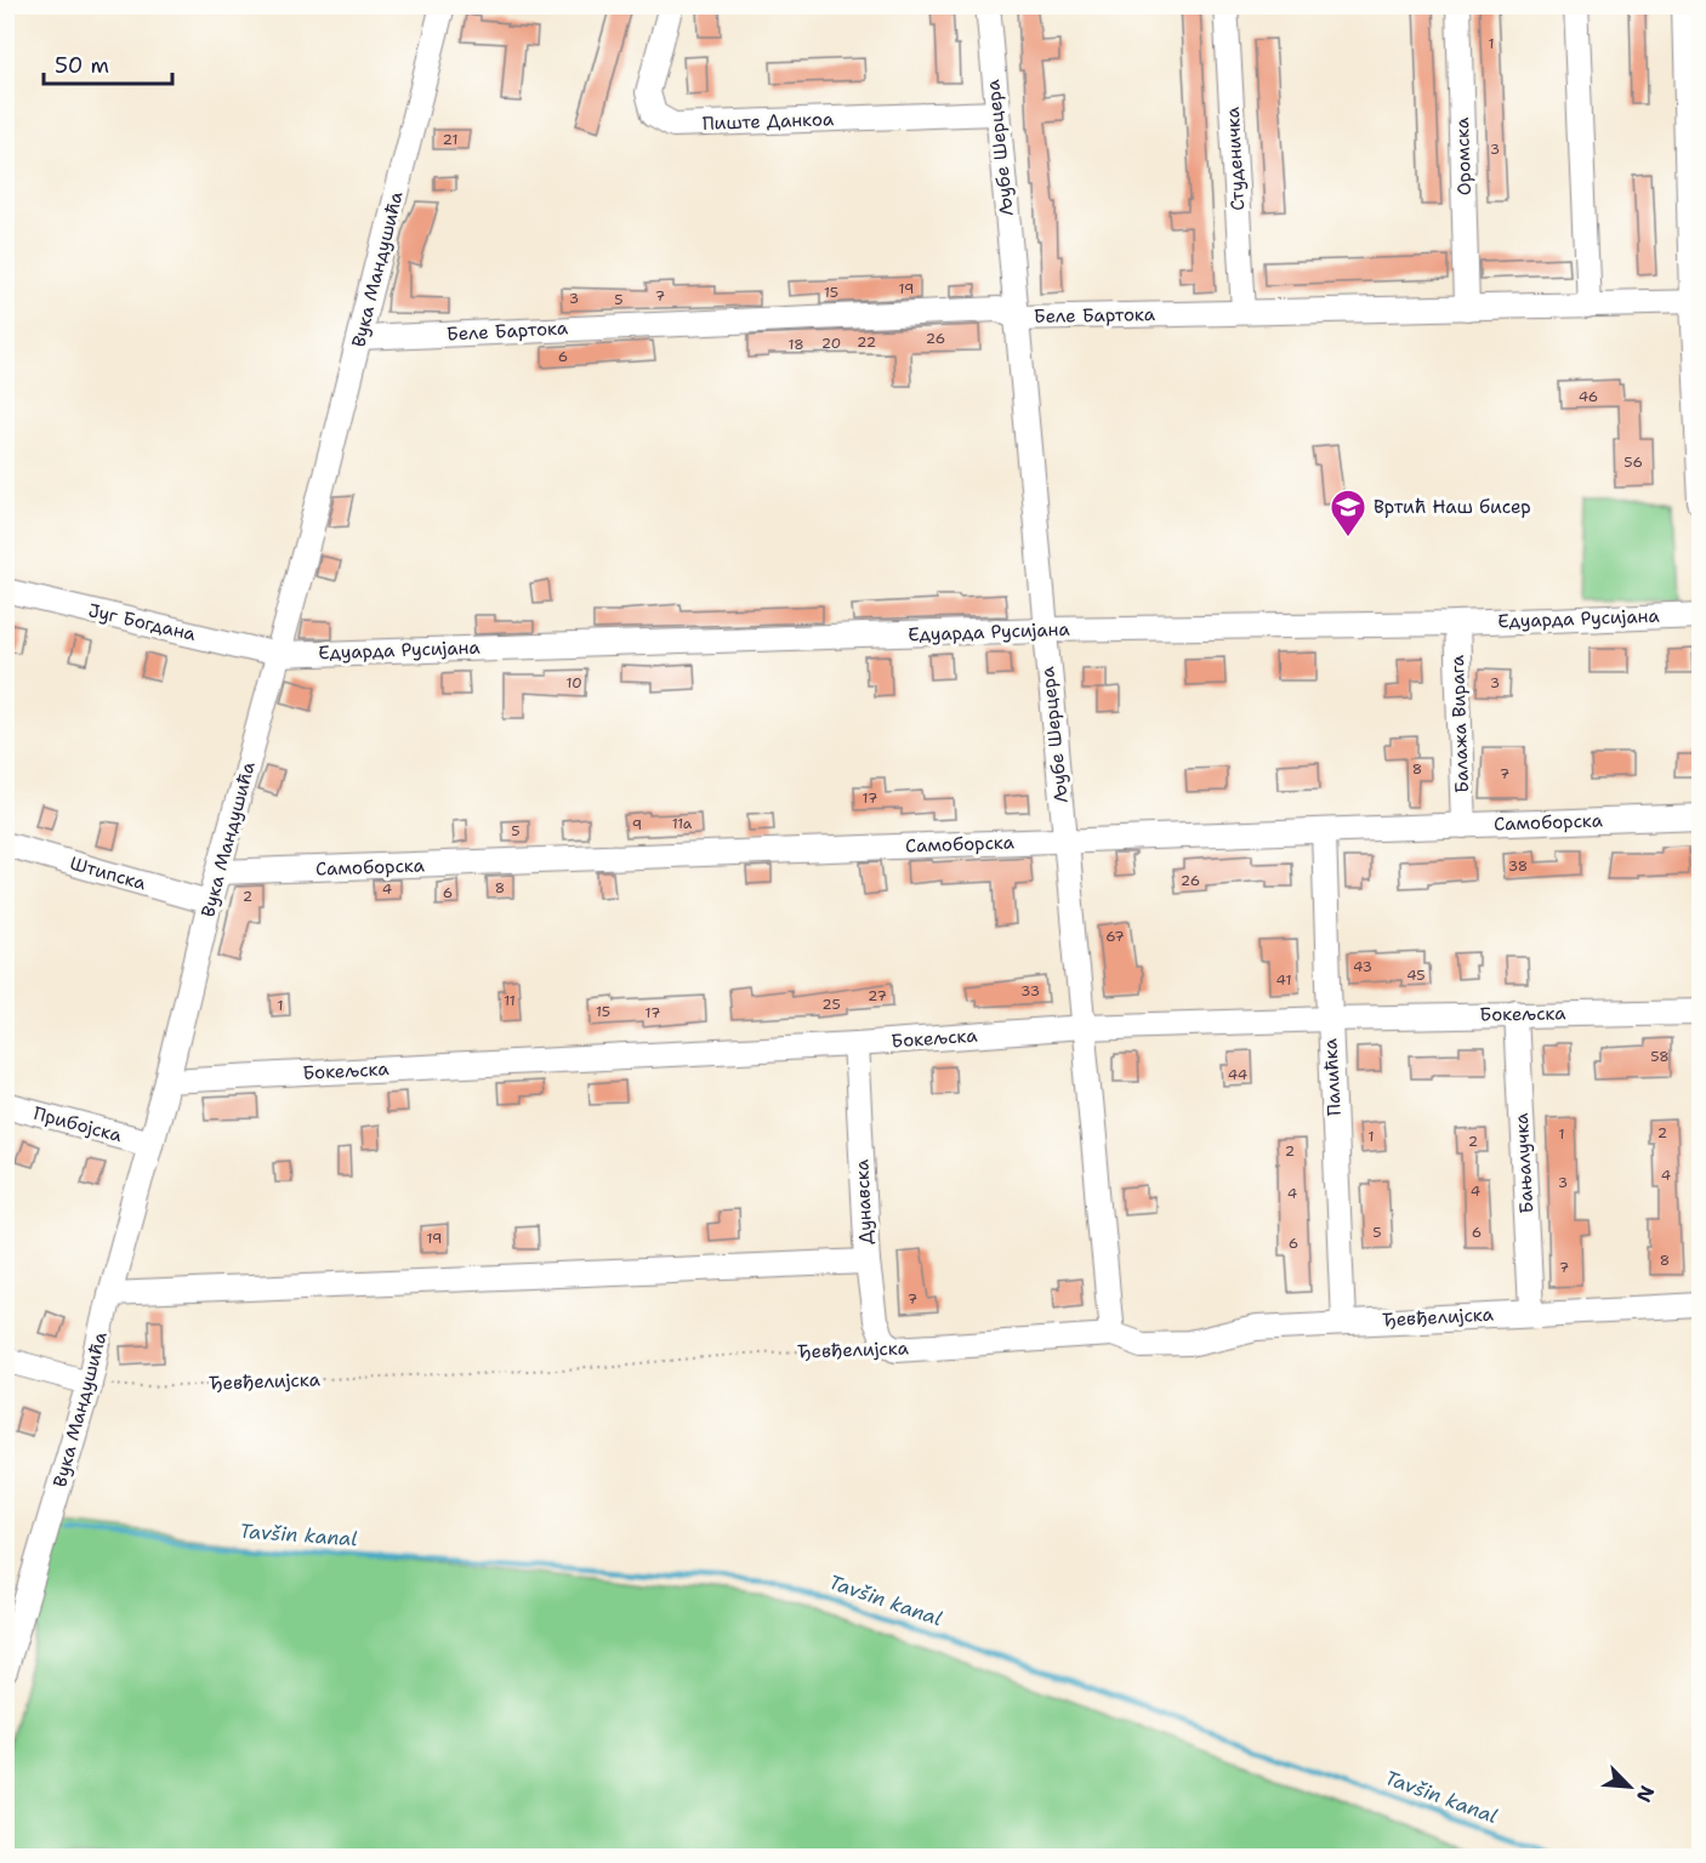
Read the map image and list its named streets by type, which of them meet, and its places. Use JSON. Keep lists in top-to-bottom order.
{
  "streets": {
    "street": [
      "Пиште Данкоа",
      "Љубе Шерцера",
      "Оромска",
      "Студеничка",
      "Вука Мандушића",
      "Беле Бартока",
      "Едуарда Русијана",
      "Југ Богдана",
      "Балажа Вирага",
      "Самоборска",
      "Штипска",
      "Бокељска",
      "Палићка",
      "Прибојска",
      "Бањалучка",
      "Дунавска",
      "Ђевђелијска"
    ]
  },
  "crossings": [
    ["Пиште Данкоа", "Љубе Шерцера"],
    ["Љубе Шерцера", "Беле Бартока"],
    ["Љубе Шерцера", "Едуарда Русијана"],
    ["Љубе Шерцера", "Самоборска"],
    ["Љубе Шерцера", "Бокељска"],
    ["Љубе Шерцера", "Ђевђелијска"],
    ["Оромска", "Беле Бартока"],
    ["Студеничка", "Беле Бартока"],
    ["Вука Мандушића", "Беле Бартока"],
    ["Вука Мандушића", "Едуарда Русијана"],
    ["Вука Мандушића", "Југ Богдана"],
    ["Вука Мандушића", "Самоборска"],
    ["Вука Мандушића", "Штипска"],
    ["Вука Мандушића", "Бокељска"],
    ["Вука Мандушића", "Прибојска"],
    ["Вука Мандушића", "Ђевђелијска"],
    ["Едуарда Русијана", "Југ Богдана"],
    ["Едуарда Русијана", "Балажа Вирага"],
    ["Балажа Вирага", "Самоборска"],
    ["Самоборска", "Палићка"],
    ["Бокељска", "Палићка"],
    ["Бокељска", "Бањалучка"],
    ["Бокељска", "Дунавска"],
    ["Палићка", "Ђевђелијска"],
    ["Бањалучка", "Ђевђелијска"],
    ["Дунавска", "Ђевђелијска"]
  ],
  "water": ["Tavšin kanal"],
  "places": {
    "school or university": ["Вртић Наш бисер"]
  },
  "house_numbers": [
    "1",
    "21",
    "3",
    "19",
    "15",
    "7",
    "3",
    "5",
    "26",
    "22",
    "20",
    "18",
    "6",
    "46",
    "56",
    "10",
    "3",
    "8",
    "7",
    "17",
    "11a",
    "9",
    "5",
    "38",
    "26",
    "8",
    "4",
    "6",
    "2",
    "67",
    "43",
    "45",
    "41",
    "33",
    "27",
    "11",
    "25",
    "1",
    "15",
    "17",
    "58",
    "44",
    "2",
    "1",
    "1",
    "2",
    "2",
    "4",
    "3",
    "4",
    "4",
    "5",
    "6",
    "19",
    "6",
    "8",
    "7",
    "7"
  ],
  "scale_bar": "50 m",
  "north": "bottom right"
}
